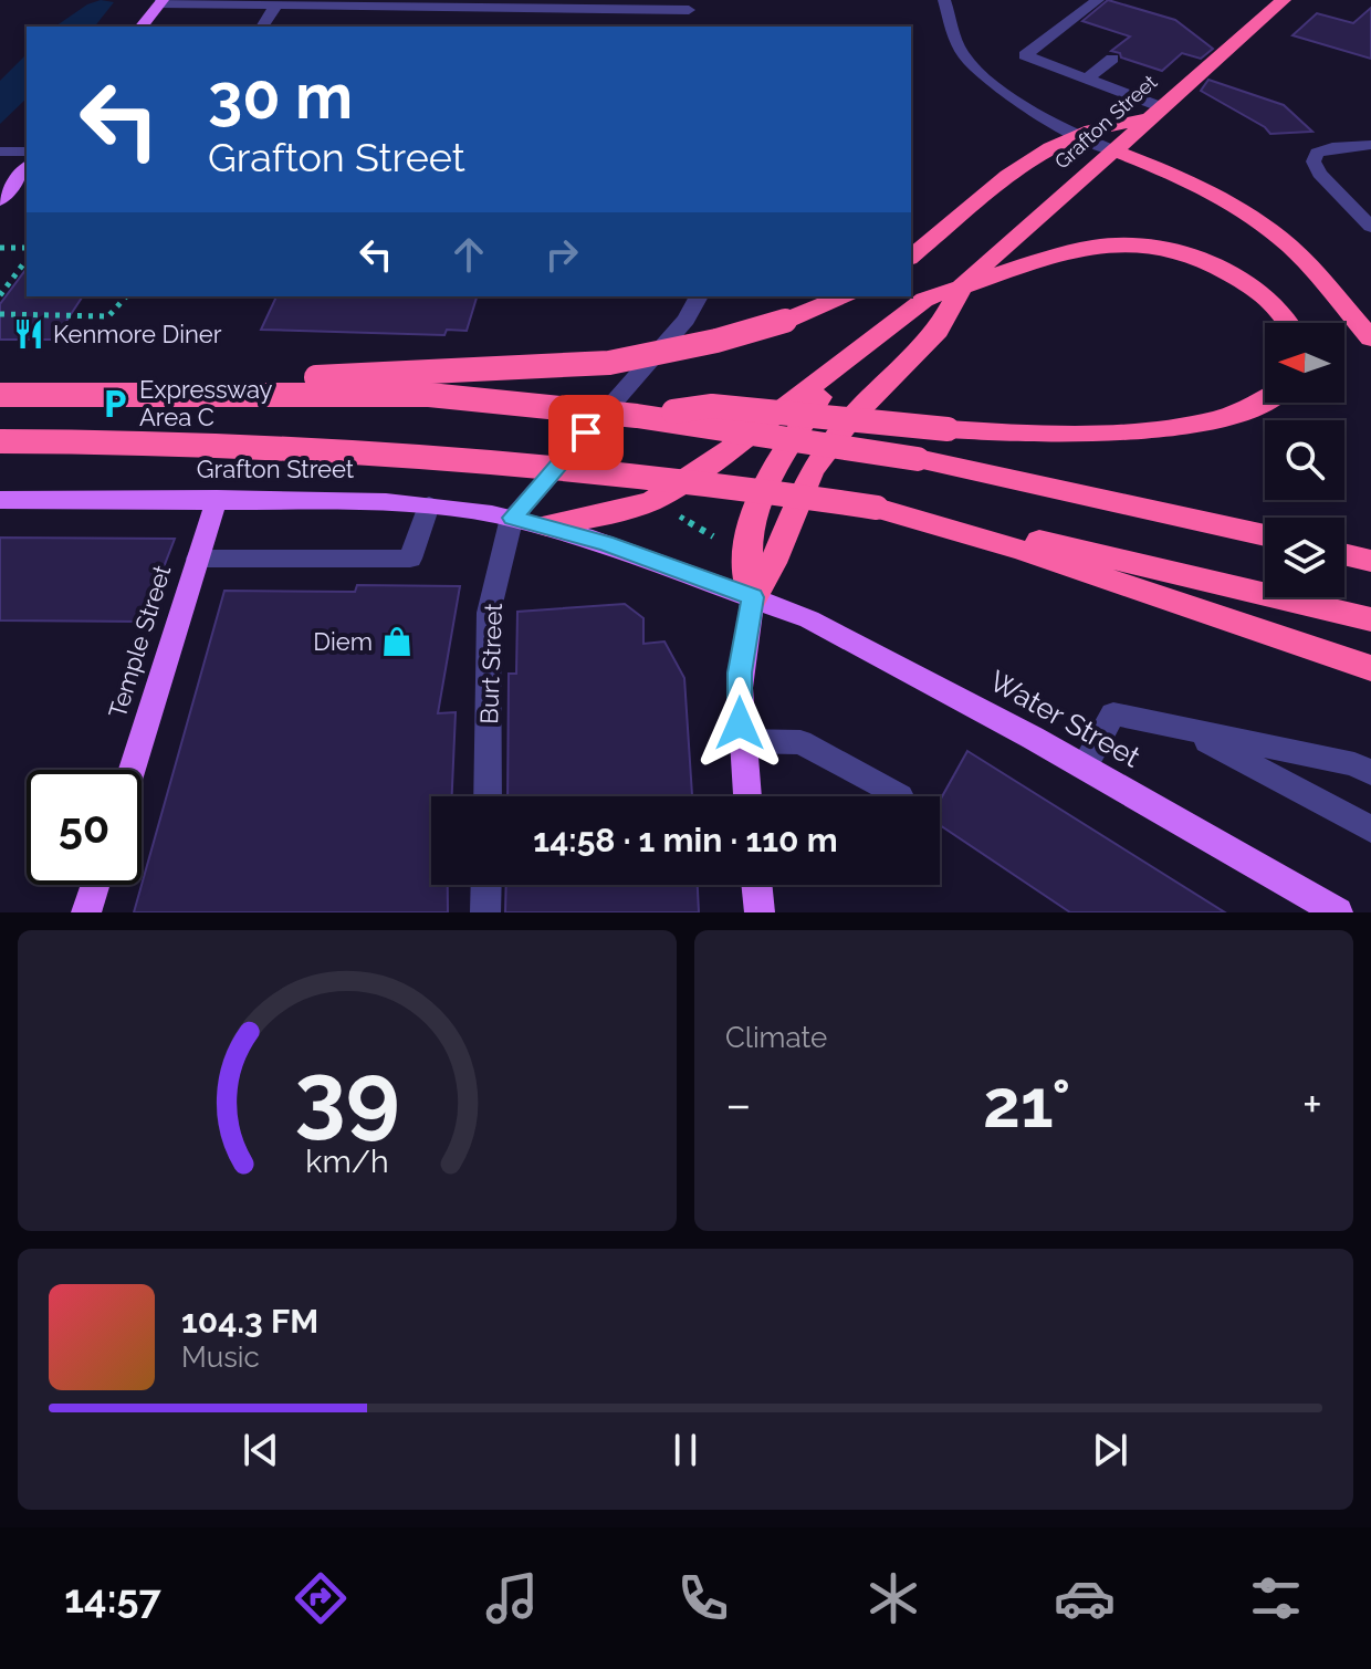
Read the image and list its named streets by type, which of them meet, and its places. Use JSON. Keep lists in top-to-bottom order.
{
  "streets": {
    "highway": ["Grafton Street"],
    "main road": ["Temple Street", "Water Street"],
    "street": ["Burt Street"]
  },
  "crossings": [
    ["Grafton Street", "Temple Street"],
    ["Grafton Street", "Burt Street"],
    ["Grafton Street", "Water Street"]
  ],
  "places": {
    "restaurant": ["Kenmore Diner"],
    "parking": ["Expressway Area C"],
    "shop": ["Diem"]
  },
  "north": "left",
  "page": {
    "turn": ["30 m", "Grafton Street"],
    "limit": "50",
    "trip": "14:58 · 1 min · 110 m",
    "tile": "Climate",
    "heat": ["−", "21°", "+"],
    "song": ["104.3 FM", "Music"],
    "tabs": "14:57",
    "gauge": ["39", "km/h"]
  }
}
